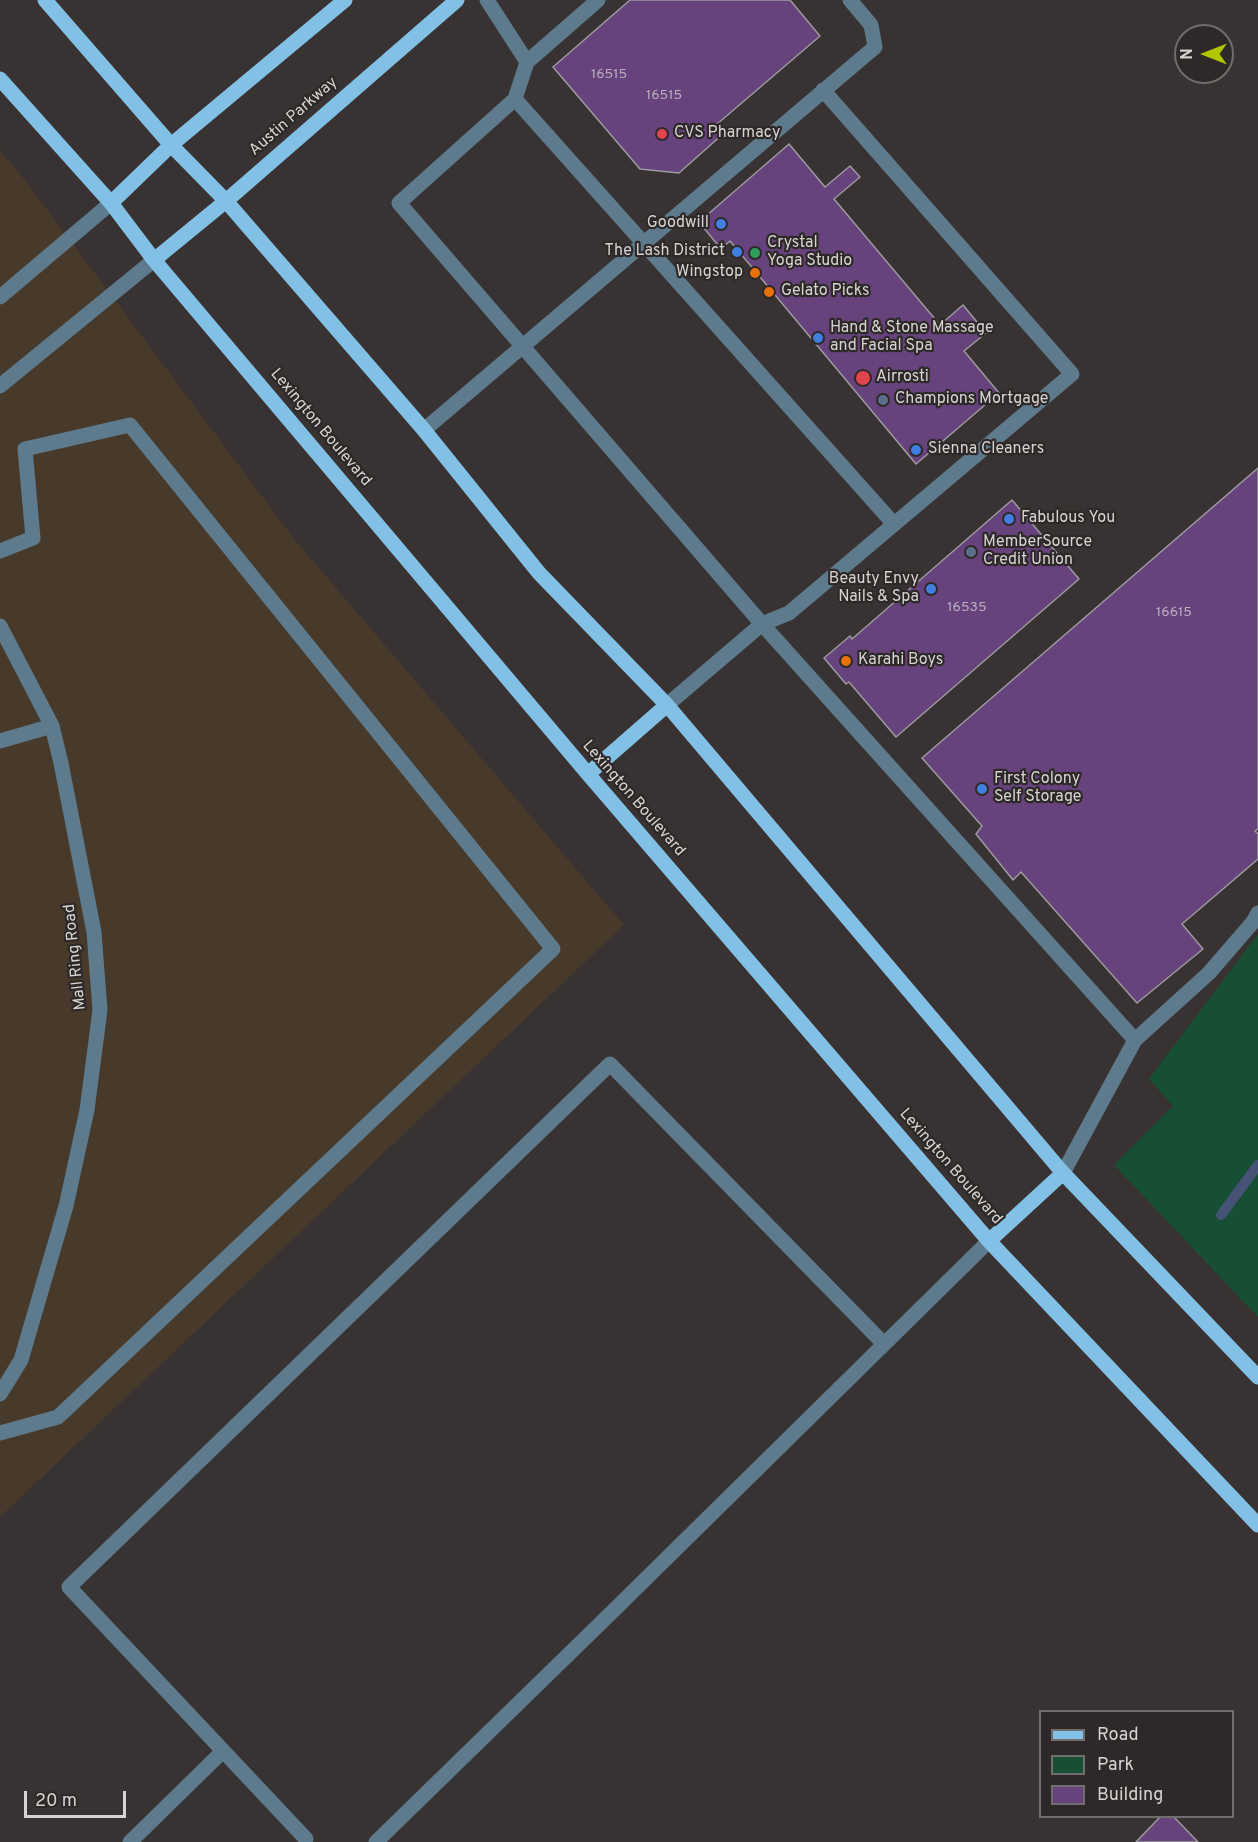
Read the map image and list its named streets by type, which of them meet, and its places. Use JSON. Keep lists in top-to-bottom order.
{
  "streets": {
    "main road": ["Austin Parkway", "Lexington Boulevard"],
    "street": ["Mall Ring Road"]
  },
  "crossings": [
    ["Austin Parkway", "Lexington Boulevard"]
  ],
  "places": [
    "CVS Pharmacy",
    "Goodwill",
    "The Lash District",
    "Crystal Yoga Studio",
    "Wingstop",
    "Gelato Picks",
    "Hand & Stone Massage and Facial Spa",
    "Airrosti",
    "Champions Mortgage",
    "Sienna Cleaners",
    "Fabulous You",
    "MemberSource Credit Union",
    "Beauty Envy Nails & Spa",
    "Karahi Boys",
    "First Colony Self Storage"
  ],
  "house_numbers": [
    "16515",
    "16515",
    "16535",
    "16615"
  ],
  "legend": ["Road", "Park", "Building"],
  "scale_bar": "20 m",
  "north": "left"
}
